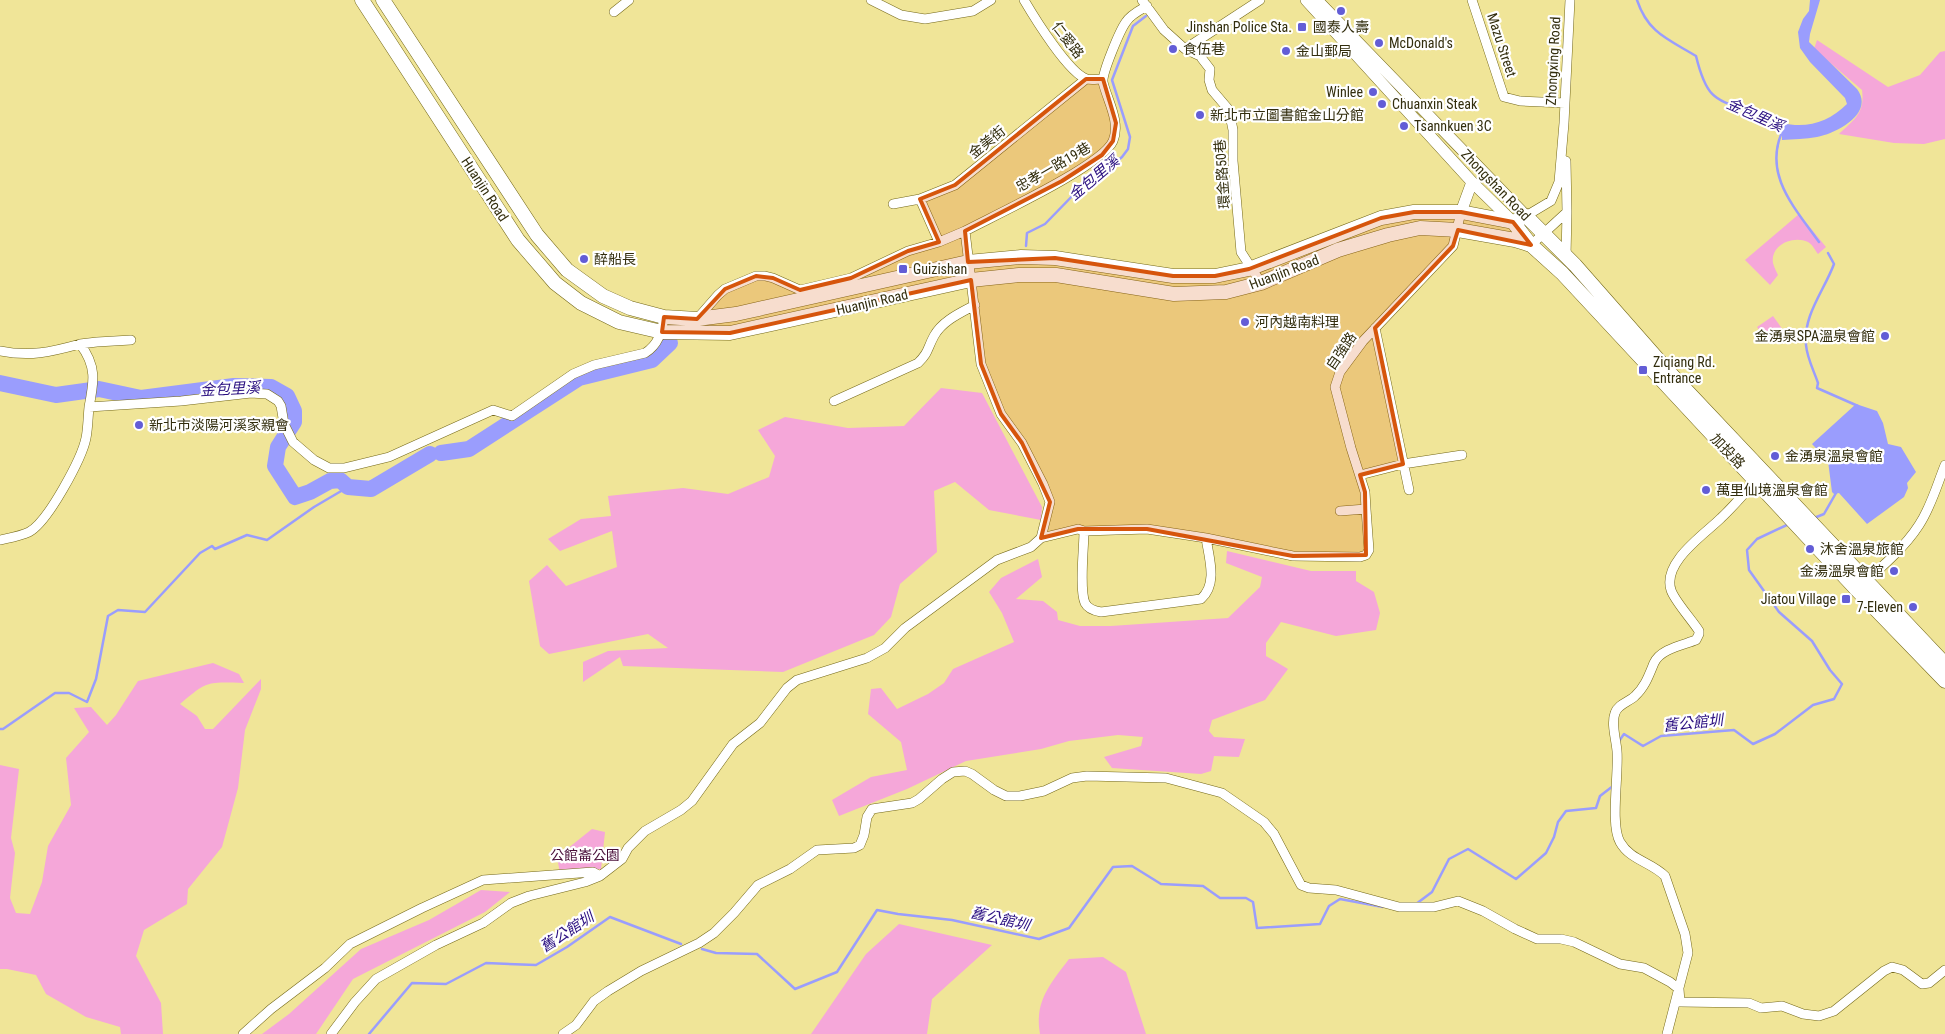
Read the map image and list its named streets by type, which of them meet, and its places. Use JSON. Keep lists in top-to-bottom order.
{
  "streets": {
    "main road": ["Zhongshan Road", "Huanjin Road", "加投路"],
    "street": [
      "仁愛路",
      "Mazu Street",
      "Zhongxing Road",
      "金美街",
      "忠孝一路19巷",
      "環金路50巷",
      "自強路"
    ]
  },
  "crossings": [
    ["仁愛路", "金美街"],
    ["Mazu Street", "Zhongxing Road"],
    ["Zhongxing Road", "Zhongshan Road"],
    ["Zhongxing Road", "Huanjin Road"],
    ["忠孝一路19巷", "Huanjin Road"],
    ["環金路50巷", "Huanjin Road"],
    ["Zhongshan Road", "Huanjin Road"],
    ["Zhongshan Road", "加投路"],
    ["Huanjin Road", "自強路"]
  ],
  "water": ["金包里溪", "舊公館圳"],
  "parks": ["公館崙公園"],
  "places": {
    "other": [
      "國泰人壽",
      "McDonald's",
      "食伍巷",
      "金山郵局",
      "Winlee",
      "Chuanxin Steak",
      "新北市立圖書館金山分館",
      "Tsannkuen 3C",
      "醉船長",
      "河內越南料理",
      "金湧泉SPA溫泉會館",
      "新北市淡陽河溪家親會",
      "金湧泉溫泉會館",
      "萬里仙境溫泉會館",
      "沐舍溫泉旅館",
      "金湯溫泉會館",
      "7-Eleven"
    ],
    "transit": [
      "Jinshan Police Sta.",
      "Guizishan",
      "Ziqiang Rd. Entrance",
      "Jiatou Village"
    ]
  }
}
